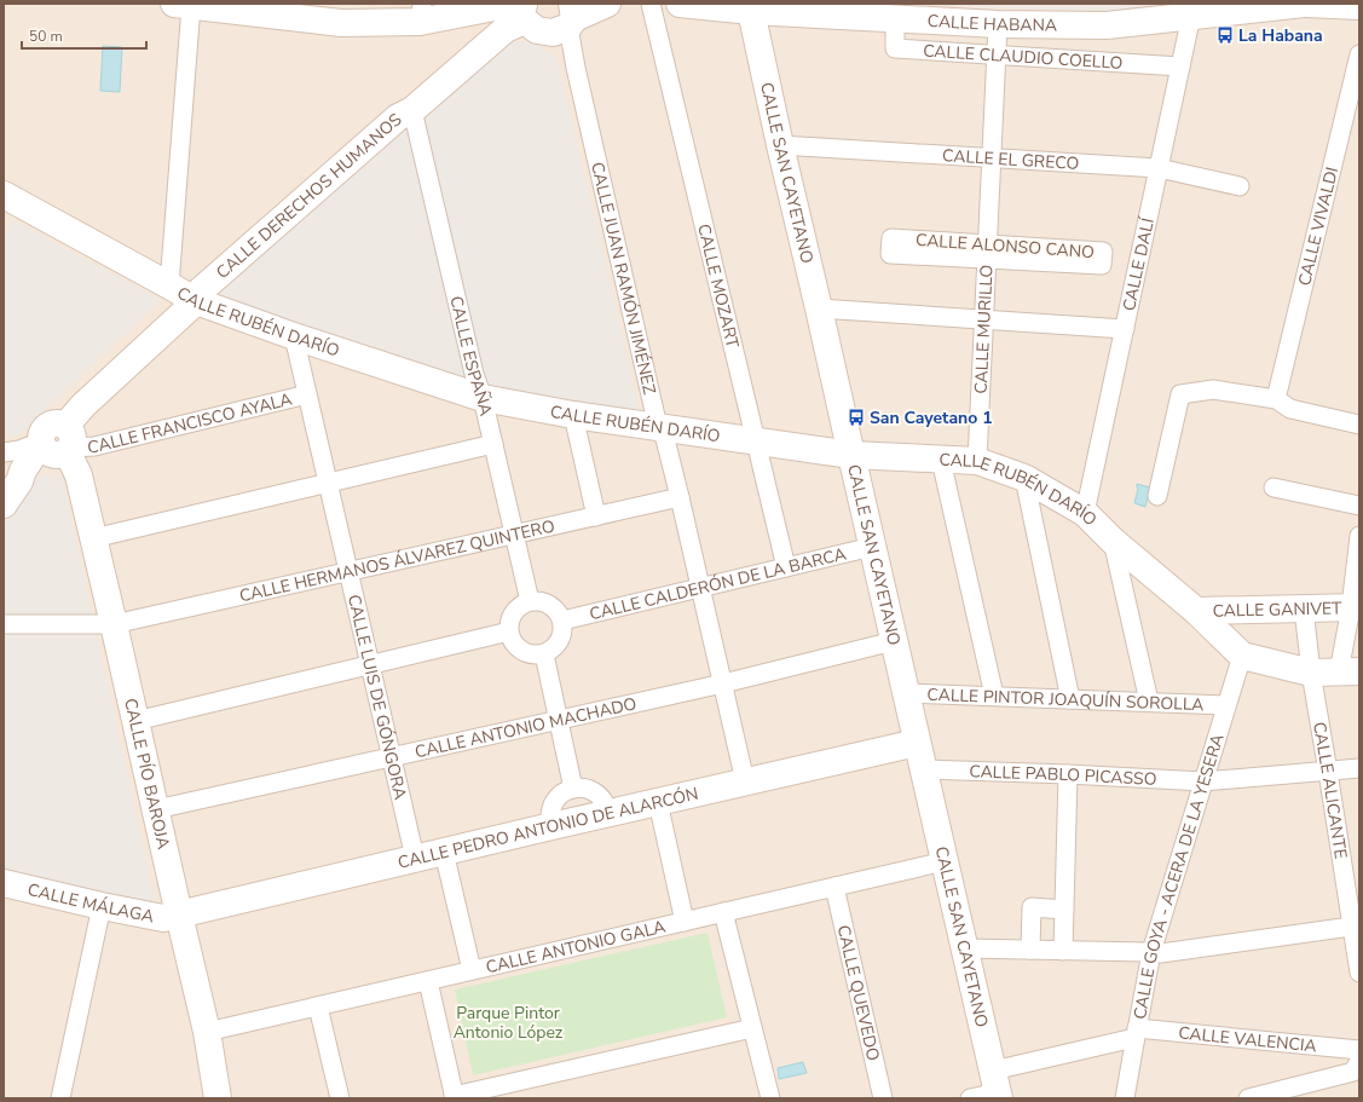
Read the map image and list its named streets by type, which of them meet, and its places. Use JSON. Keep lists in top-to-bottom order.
{
  "streets": {
    "street": [
      "CALLE HABANA",
      "CALLE CLAUDIO COELLO",
      "CALLE EL GRECO",
      "CALLE SAN CAYETANO",
      "CALLE DERECHOS HUMANOS",
      "CALLE VIVALDI",
      "CALLE ALONSO CANO",
      "CALLE DALÍ",
      "CALLE JUAN RAMÓN JIMÉNEZ",
      "CALLE MOZART",
      "CALLE RUBÉN DARÍO",
      "CALLE MURILLO",
      "CALLE ESPAÑA",
      "CALLE FRANCISCO AYALA",
      "CALLE HERMANOS ÁLVAREZ QUINTERO",
      "CALLE CALDERÓN DE LA BARCA",
      "CALLE GANIVET",
      "CALLE LUIS DE GÓNGORA",
      "CALLE PINTOR JOAQUÍN SOROLLA",
      "CALLE ANTONIO MACHADO",
      "CALLE PÍO BAROJA",
      "CALLE PABLO PICASSO",
      "CALLE ALICANTE",
      "CALLE PEDRO ANTONIO DE ALARCÓN",
      "CALLE GOYA - ACERA DE LA YESERA",
      "CALLE MÁLAGA",
      "CALLE ANTONIO GALA",
      "CALLE QUEVEDO",
      "CALLE VALENCIA"
    ]
  },
  "crossings": [
    ["CALLE HABANA", "CALLE CLAUDIO COELLO"],
    ["CALLE HABANA", "CALLE SAN CAYETANO"],
    ["CALLE HABANA", "CALLE DALÍ"],
    ["CALLE HABANA", "CALLE MURILLO"],
    ["CALLE CLAUDIO COELLO", "CALLE DALÍ"],
    ["CALLE CLAUDIO COELLO", "CALLE MURILLO"],
    ["CALLE EL GRECO", "CALLE SAN CAYETANO"],
    ["CALLE EL GRECO", "CALLE DALÍ"],
    ["CALLE EL GRECO", "CALLE MURILLO"],
    ["CALLE SAN CAYETANO", "CALLE RUBÉN DARÍO"],
    ["CALLE SAN CAYETANO", "CALLE CALDERÓN DE LA BARCA"],
    ["CALLE SAN CAYETANO", "CALLE PINTOR JOAQUÍN SOROLLA"],
    ["CALLE SAN CAYETANO", "CALLE ANTONIO MACHADO"],
    ["CALLE SAN CAYETANO", "CALLE PABLO PICASSO"],
    ["CALLE SAN CAYETANO", "CALLE PEDRO ANTONIO DE ALARCÓN"],
    ["CALLE SAN CAYETANO", "CALLE ANTONIO GALA"],
    ["CALLE SAN CAYETANO", "CALLE VALENCIA"],
    ["CALLE DERECHOS HUMANOS", "CALLE RUBÉN DARÍO"],
    ["CALLE DERECHOS HUMANOS", "CALLE ESPAÑA"],
    ["CALLE DERECHOS HUMANOS", "CALLE FRANCISCO AYALA"],
    ["CALLE DERECHOS HUMANOS", "CALLE PÍO BAROJA"],
    ["CALLE ALONSO CANO", "CALLE MURILLO"],
    ["CALLE DALÍ", "CALLE RUBÉN DARÍO"],
    ["CALLE JUAN RAMÓN JIMÉNEZ", "CALLE RUBÉN DARÍO"],
    ["CALLE JUAN RAMÓN JIMÉNEZ", "CALLE HERMANOS ÁLVAREZ QUINTERO"],
    ["CALLE JUAN RAMÓN JIMÉNEZ", "CALLE CALDERÓN DE LA BARCA"],
    ["CALLE JUAN RAMÓN JIMÉNEZ", "CALLE ANTONIO MACHADO"],
    ["CALLE JUAN RAMÓN JIMÉNEZ", "CALLE PEDRO ANTONIO DE ALARCÓN"],
    ["CALLE MOZART", "CALLE RUBÉN DARÍO"],
    ["CALLE MOZART", "CALLE CALDERÓN DE LA BARCA"],
    ["CALLE RUBÉN DARÍO", "CALLE MURILLO"],
    ["CALLE RUBÉN DARÍO", "CALLE ESPAÑA"],
    ["CALLE RUBÉN DARÍO", "CALLE GANIVET"],
    ["CALLE RUBÉN DARÍO", "CALLE LUIS DE GÓNGORA"],
    ["CALLE RUBÉN DARÍO", "CALLE GOYA - ACERA DE LA YESERA"],
    ["CALLE ESPAÑA", "CALLE HERMANOS ÁLVAREZ QUINTERO"],
    ["CALLE ESPAÑA", "CALLE CALDERÓN DE LA BARCA"],
    ["CALLE FRANCISCO AYALA", "CALLE LUIS DE GÓNGORA"],
    ["CALLE FRANCISCO AYALA", "CALLE PÍO BAROJA"],
    ["CALLE HERMANOS ÁLVAREZ QUINTERO", "CALLE LUIS DE GÓNGORA"],
    ["CALLE HERMANOS ÁLVAREZ QUINTERO", "CALLE PÍO BAROJA"],
    ["CALLE GANIVET", "CALLE ALICANTE"],
    ["CALLE LUIS DE GÓNGORA", "CALLE ANTONIO MACHADO"],
    ["CALLE LUIS DE GÓNGORA", "CALLE PEDRO ANTONIO DE ALARCÓN"],
    ["CALLE PINTOR JOAQUÍN SOROLLA", "CALLE GOYA - ACERA DE LA YESERA"],
    ["CALLE ANTONIO MACHADO", "CALLE PÍO BAROJA"],
    ["CALLE PÍO BAROJA", "CALLE PEDRO ANTONIO DE ALARCÓN"],
    ["CALLE PÍO BAROJA", "CALLE MÁLAGA"],
    ["CALLE PÍO BAROJA", "CALLE ANTONIO GALA"],
    ["CALLE PABLO PICASSO", "CALLE GOYA - ACERA DE LA YESERA"],
    ["CALLE PEDRO ANTONIO DE ALARCÓN", "CALLE MÁLAGA"],
    ["CALLE GOYA - ACERA DE LA YESERA", "CALLE VALENCIA"],
    ["CALLE ANTONIO GALA", "CALLE QUEVEDO"]
  ],
  "parks": ["Parque Pintor Antonio López"],
  "places": {
    "bus stop": ["La Habana", "San Cayetano 1"]
  },
  "scale_bar": "50 m"
}
